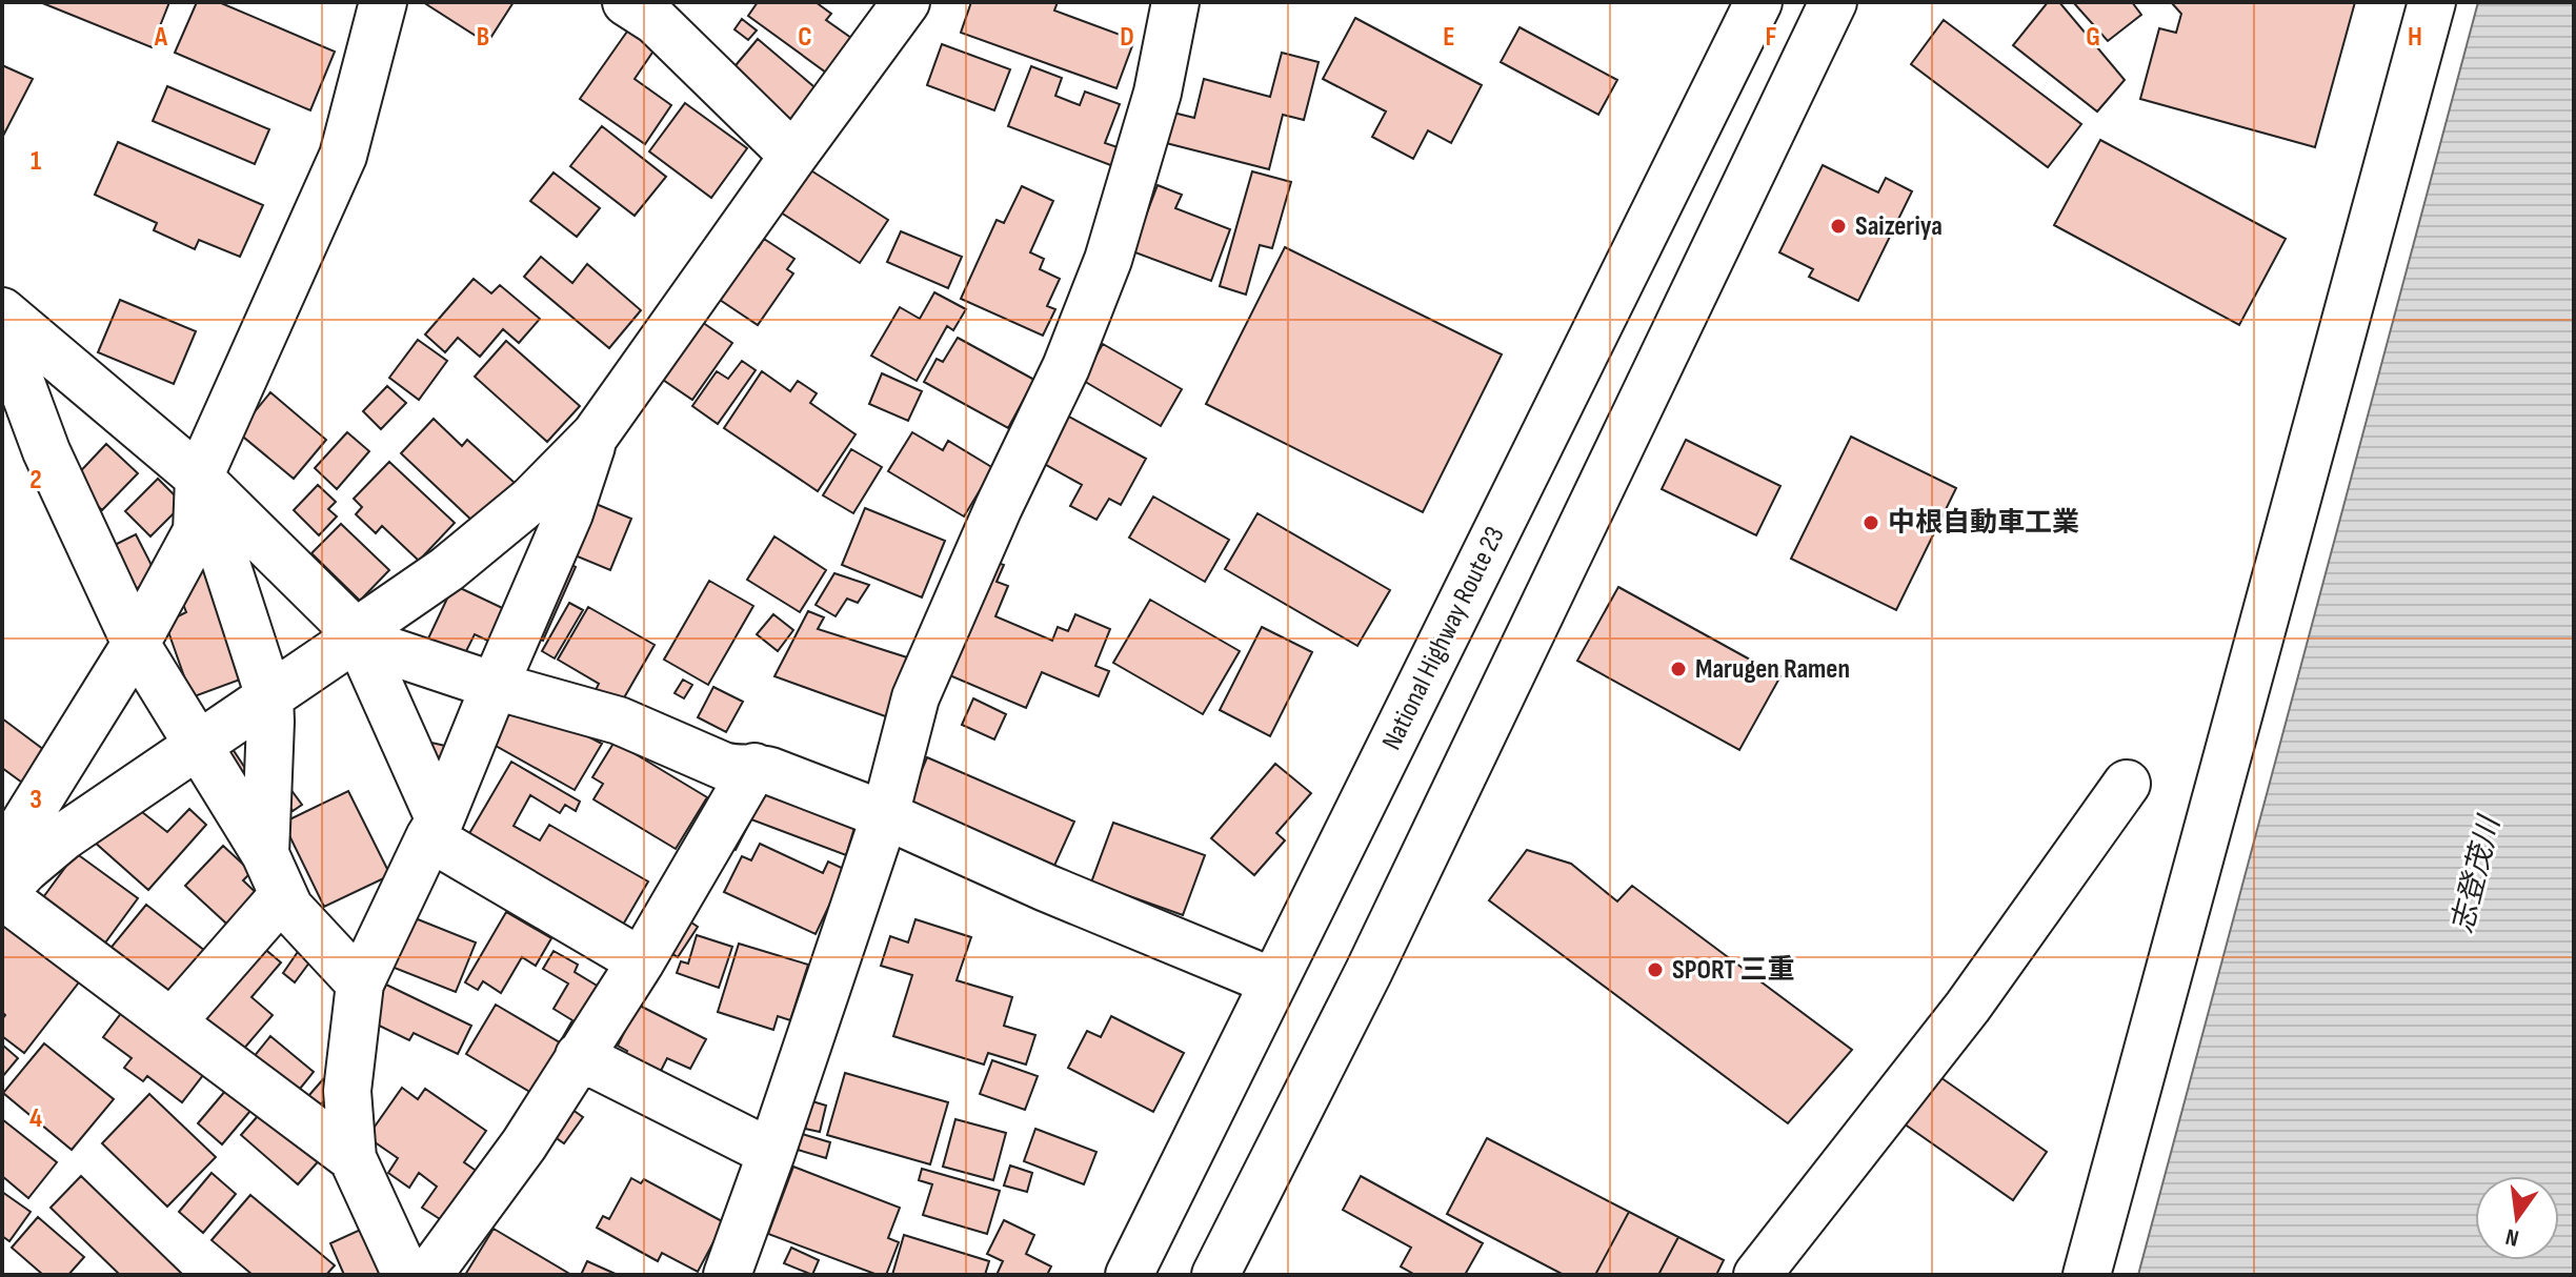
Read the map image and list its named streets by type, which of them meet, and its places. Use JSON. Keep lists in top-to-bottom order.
{
  "streets": {
    "main road": ["National Highway Route 23"]
  },
  "water": ["志登茂川"],
  "places": [
    "Saizeriya",
    "中根自動車工業",
    "Marugen Ramen",
    "SPORT 三重"
  ],
  "north": "bottom",
  "grid": {
    "columns": [
      "A",
      "B",
      "C",
      "D",
      "E",
      "F",
      "G",
      "H"
    ],
    "rows": [
      "1",
      "2",
      "3",
      "4"
    ]
  }
}
